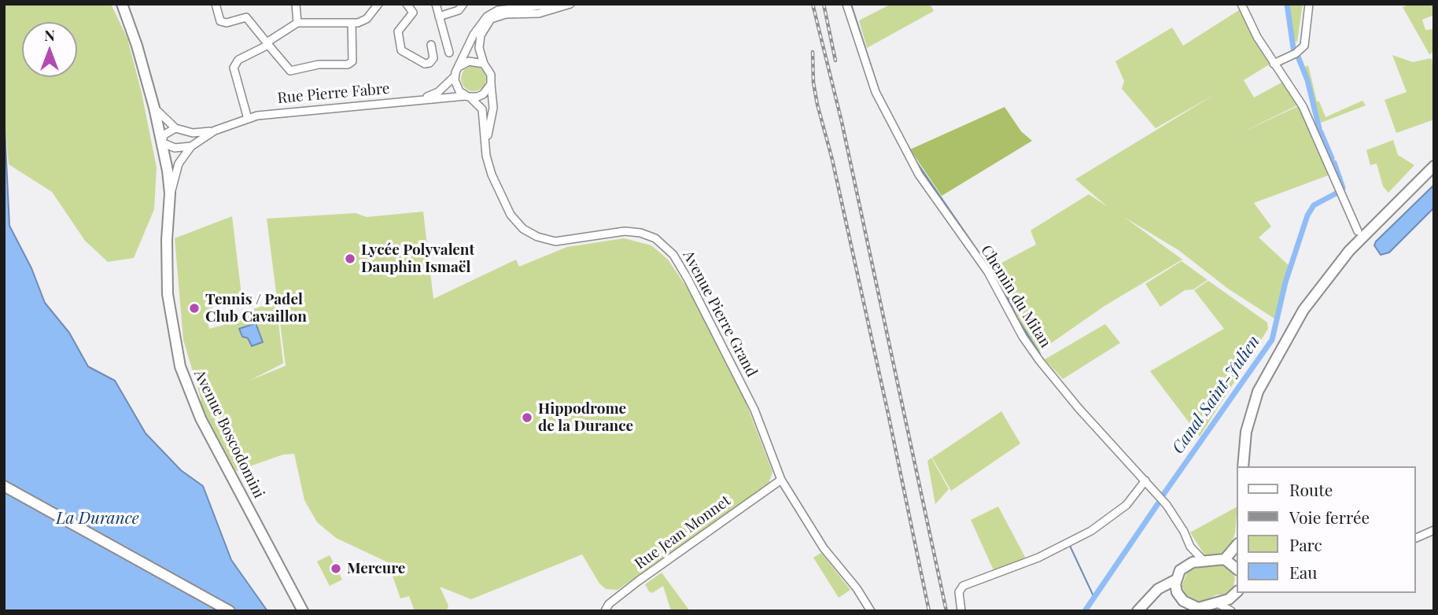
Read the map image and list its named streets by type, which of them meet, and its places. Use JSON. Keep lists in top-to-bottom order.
{
  "streets": {
    "main road": ["Avenue Boscodomini"],
    "street": [
      "Rue Pierre Fabre",
      "Chemin du Mitan",
      "Avenue Pierre Grand",
      "Rue Jean Monnet"
    ]
  },
  "crossings": [
    ["Rue Pierre Fabre", "Avenue Pierre Grand"],
    ["Avenue Pierre Grand", "Rue Jean Monnet"]
  ],
  "water": ["Canal Saint-Julien", "La Durance"],
  "places": [
    "Lycée Polyvalent Dauphin Ismaël",
    "Tennis / Padel Club Cavaillon",
    "Hippodrome de la Durance",
    "Mercure"
  ],
  "legend": [
    "Route",
    "Voie ferrée",
    "Parc",
    "Eau"
  ],
  "north": "top"
}
